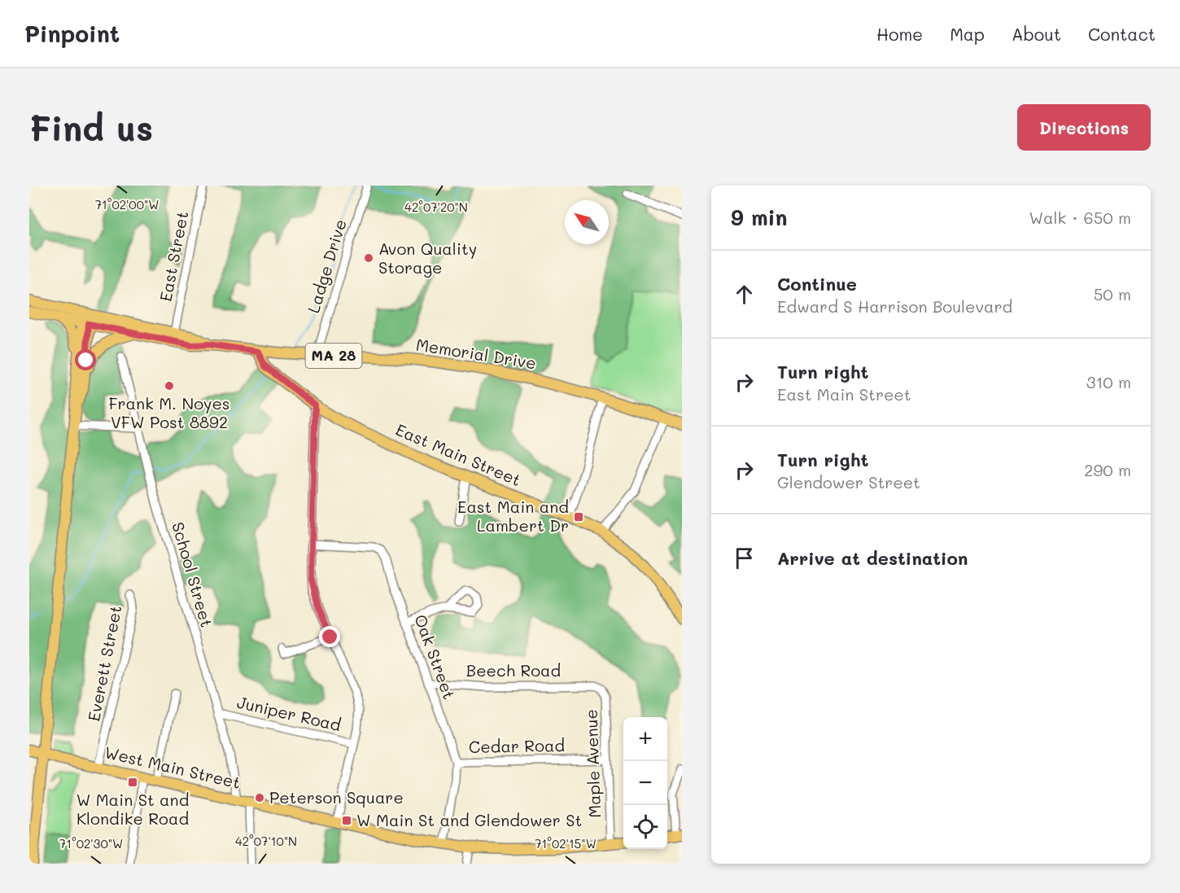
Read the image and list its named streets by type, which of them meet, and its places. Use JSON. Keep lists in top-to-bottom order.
{
  "streets": {
    "main road": [
      "Memorial Drive",
      "MA 28",
      "East Main Street",
      "West Main Street"
    ],
    "street": [
      "East Street",
      "Ladge Drive",
      "School Street",
      "Oak Street",
      "Everett Street",
      "Beech Road",
      "Juniper Road",
      "Cedar Road",
      "Maple Avenue"
    ]
  },
  "crossings": [
    ["East Street", "MA 28"],
    ["Ladge Drive", "Memorial Drive"],
    ["Memorial Drive", "MA 28"],
    ["Memorial Drive", "East Main Street"],
    ["MA 28", "East Main Street"],
    ["School Street", "Juniper Road"],
    ["School Street", "West Main Street"],
    ["Oak Street", "Beech Road"],
    ["Oak Street", "Cedar Road"],
    ["Oak Street", "West Main Street"],
    ["Everett Street", "West Main Street"],
    ["Beech Road", "Maple Avenue"],
    ["Cedar Road", "Maple Avenue"],
    ["Maple Avenue", "West Main Street"]
  ],
  "places": {
    "other": ["Avon Quality Storage", "Frank M. Noyes VFW Post 8892", "Peterson Square"],
    "transit": ["East Main and Lambert Dr", "W Main St and Klondike Road", "W Main St and Glendower St"]
  },
  "north": "top left",
  "page": {
    "header": "Pinpoint",
    "nav": [
      "Home",
      "Map",
      "About",
      "Contact"
    ],
    "buttons": "Directions",
    "title": "Find us",
    "heading": ["9 min", "Walk · 650 m"],
    "list": [
      ["Continue", "Edward S Harrison Boulevard", "50 m"],
      ["Turn right", "East Main Street", "310 m"],
      ["Turn right", "Glendower Street", "290 m"],
      "Arrive at destination"
    ],
    "map_buttons": ["+", "−"]
  },
  "coordinates": [
    "71°02'00\"W",
    "42°07'20\"N",
    "42°07'10\"N",
    "71°02'30\"W",
    "71°02'15\"W"
  ]
}
